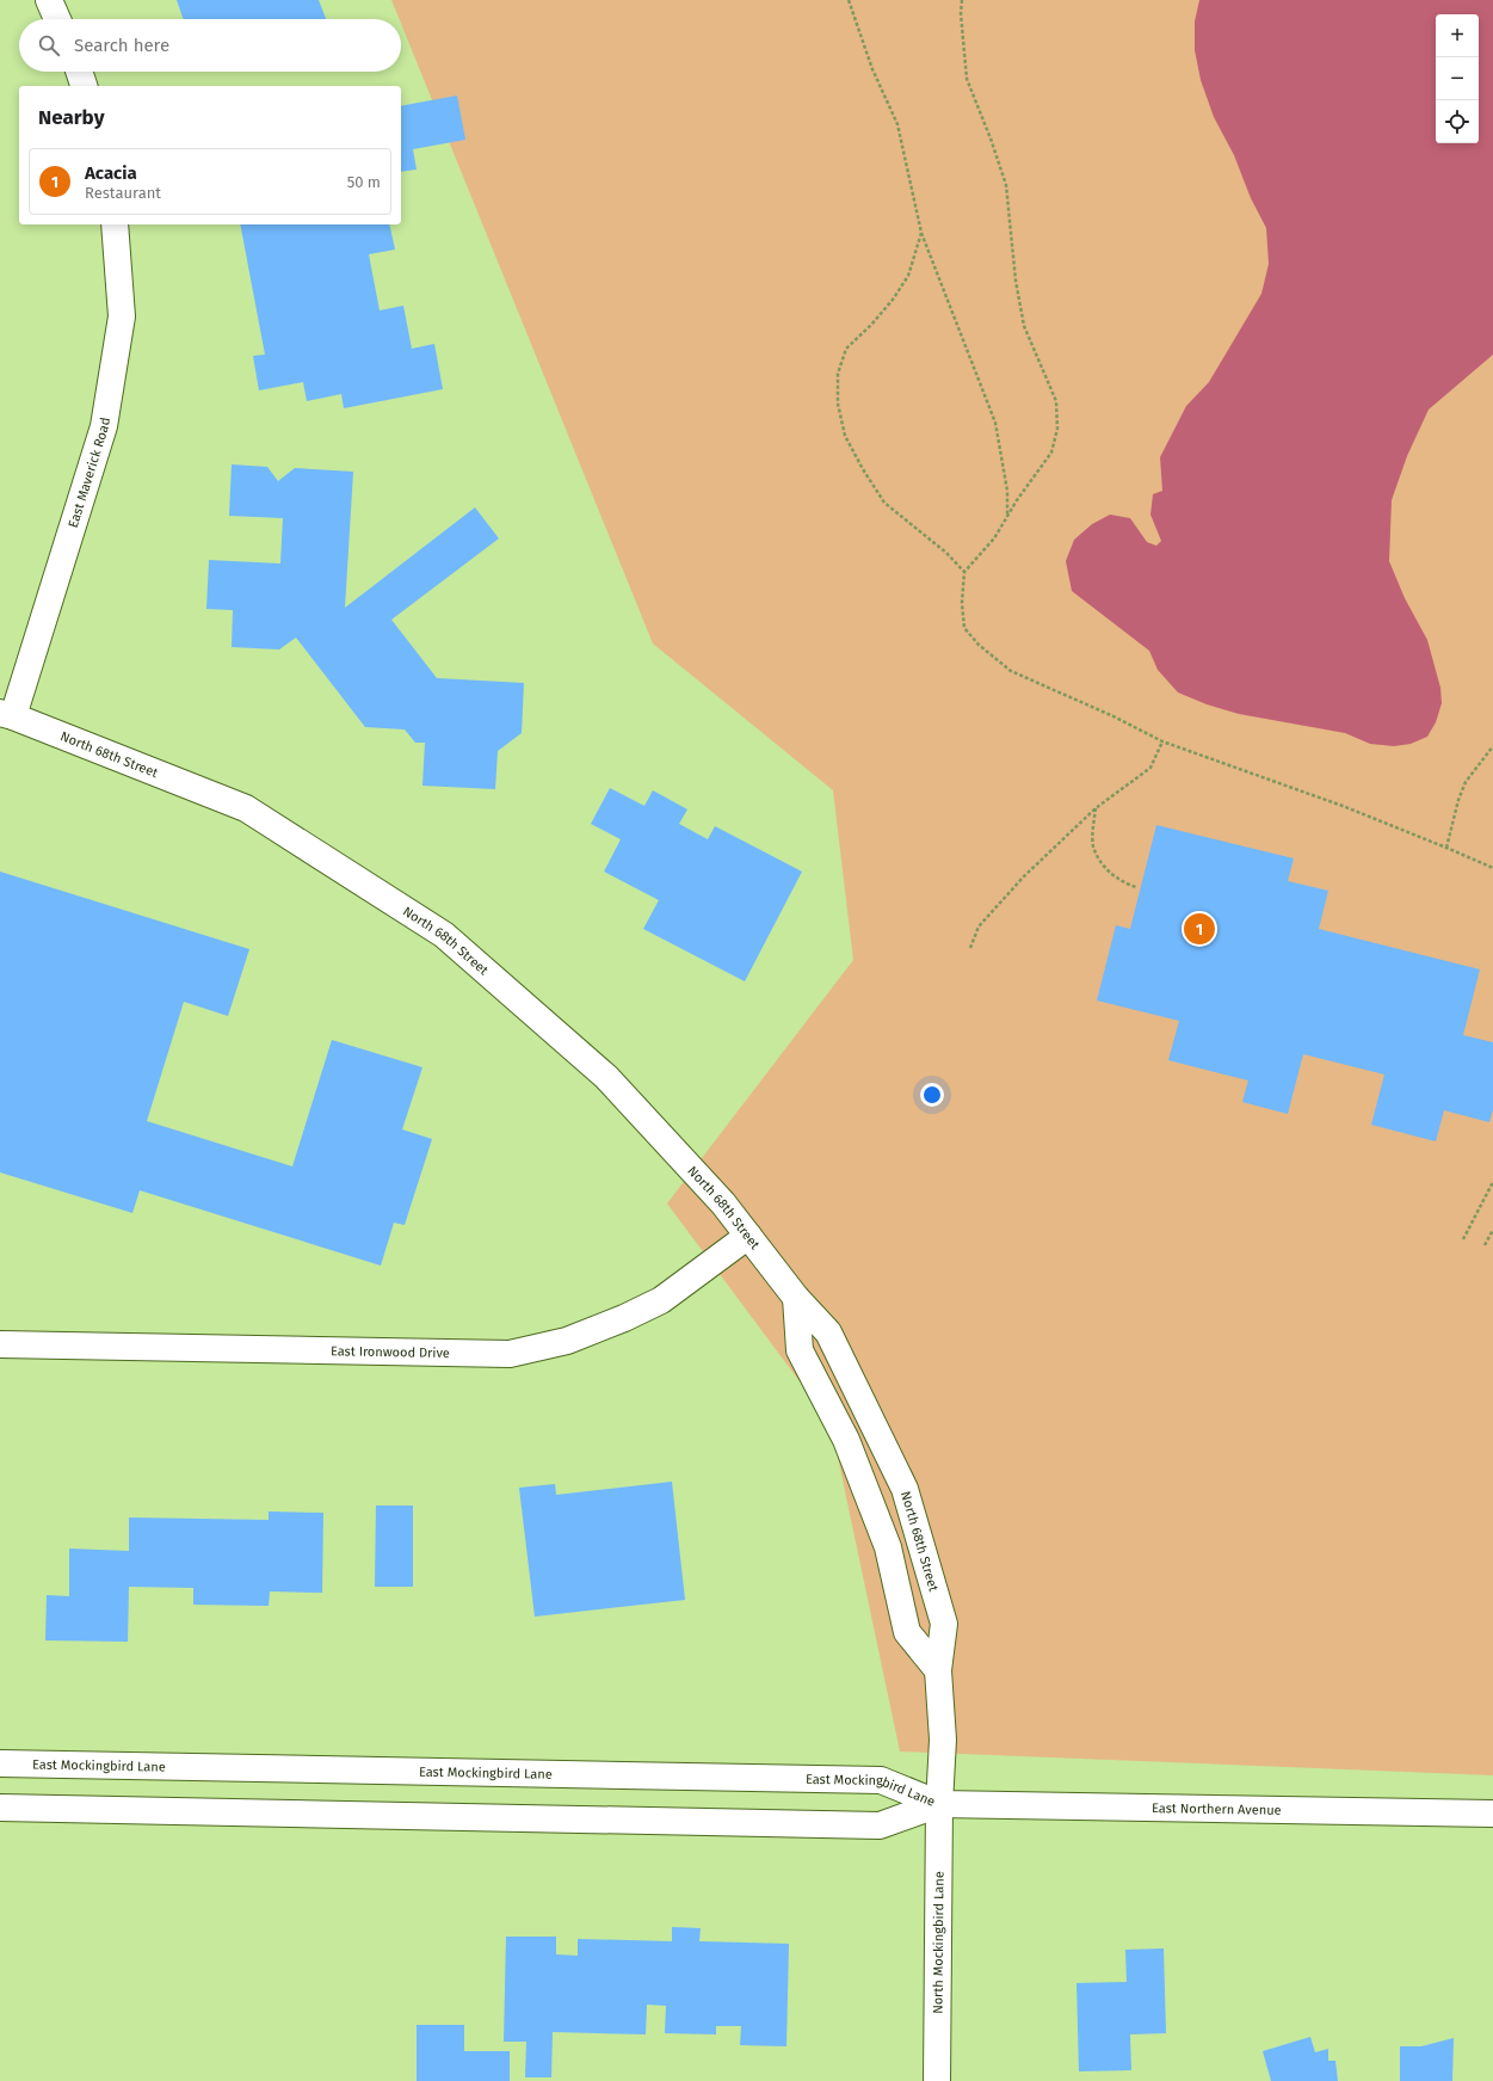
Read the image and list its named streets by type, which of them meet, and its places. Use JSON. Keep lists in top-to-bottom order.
{
  "streets": {
    "street": [
      "East Maverick Road",
      "North 68th Street",
      "East Ironwood Drive",
      "East Mockingbird Lane",
      "East Northern Avenue",
      "North Mockingbird Lane"
    ]
  },
  "crossings": [
    ["East Maverick Road", "North 68th Street"],
    ["North 68th Street", "East Ironwood Drive"],
    ["North 68th Street", "East Mockingbird Lane"],
    ["North 68th Street", "East Northern Avenue"],
    ["North 68th Street", "North Mockingbird Lane"],
    ["East Mockingbird Lane", "East Northern Avenue"],
    ["East Mockingbird Lane", "North Mockingbird Lane"],
    ["East Northern Avenue", "North Mockingbird Lane"]
  ],
  "page": {
    "map_buttons": ["+", "−"],
    "search": "Search here",
    "heading": "Nearby",
    "list": [
      {
        "mark": "1",
        "name": "Acacia",
        "note": "Restaurant",
        "value": "50 m"
      }
    ],
    "pins": "1"
  }
}
